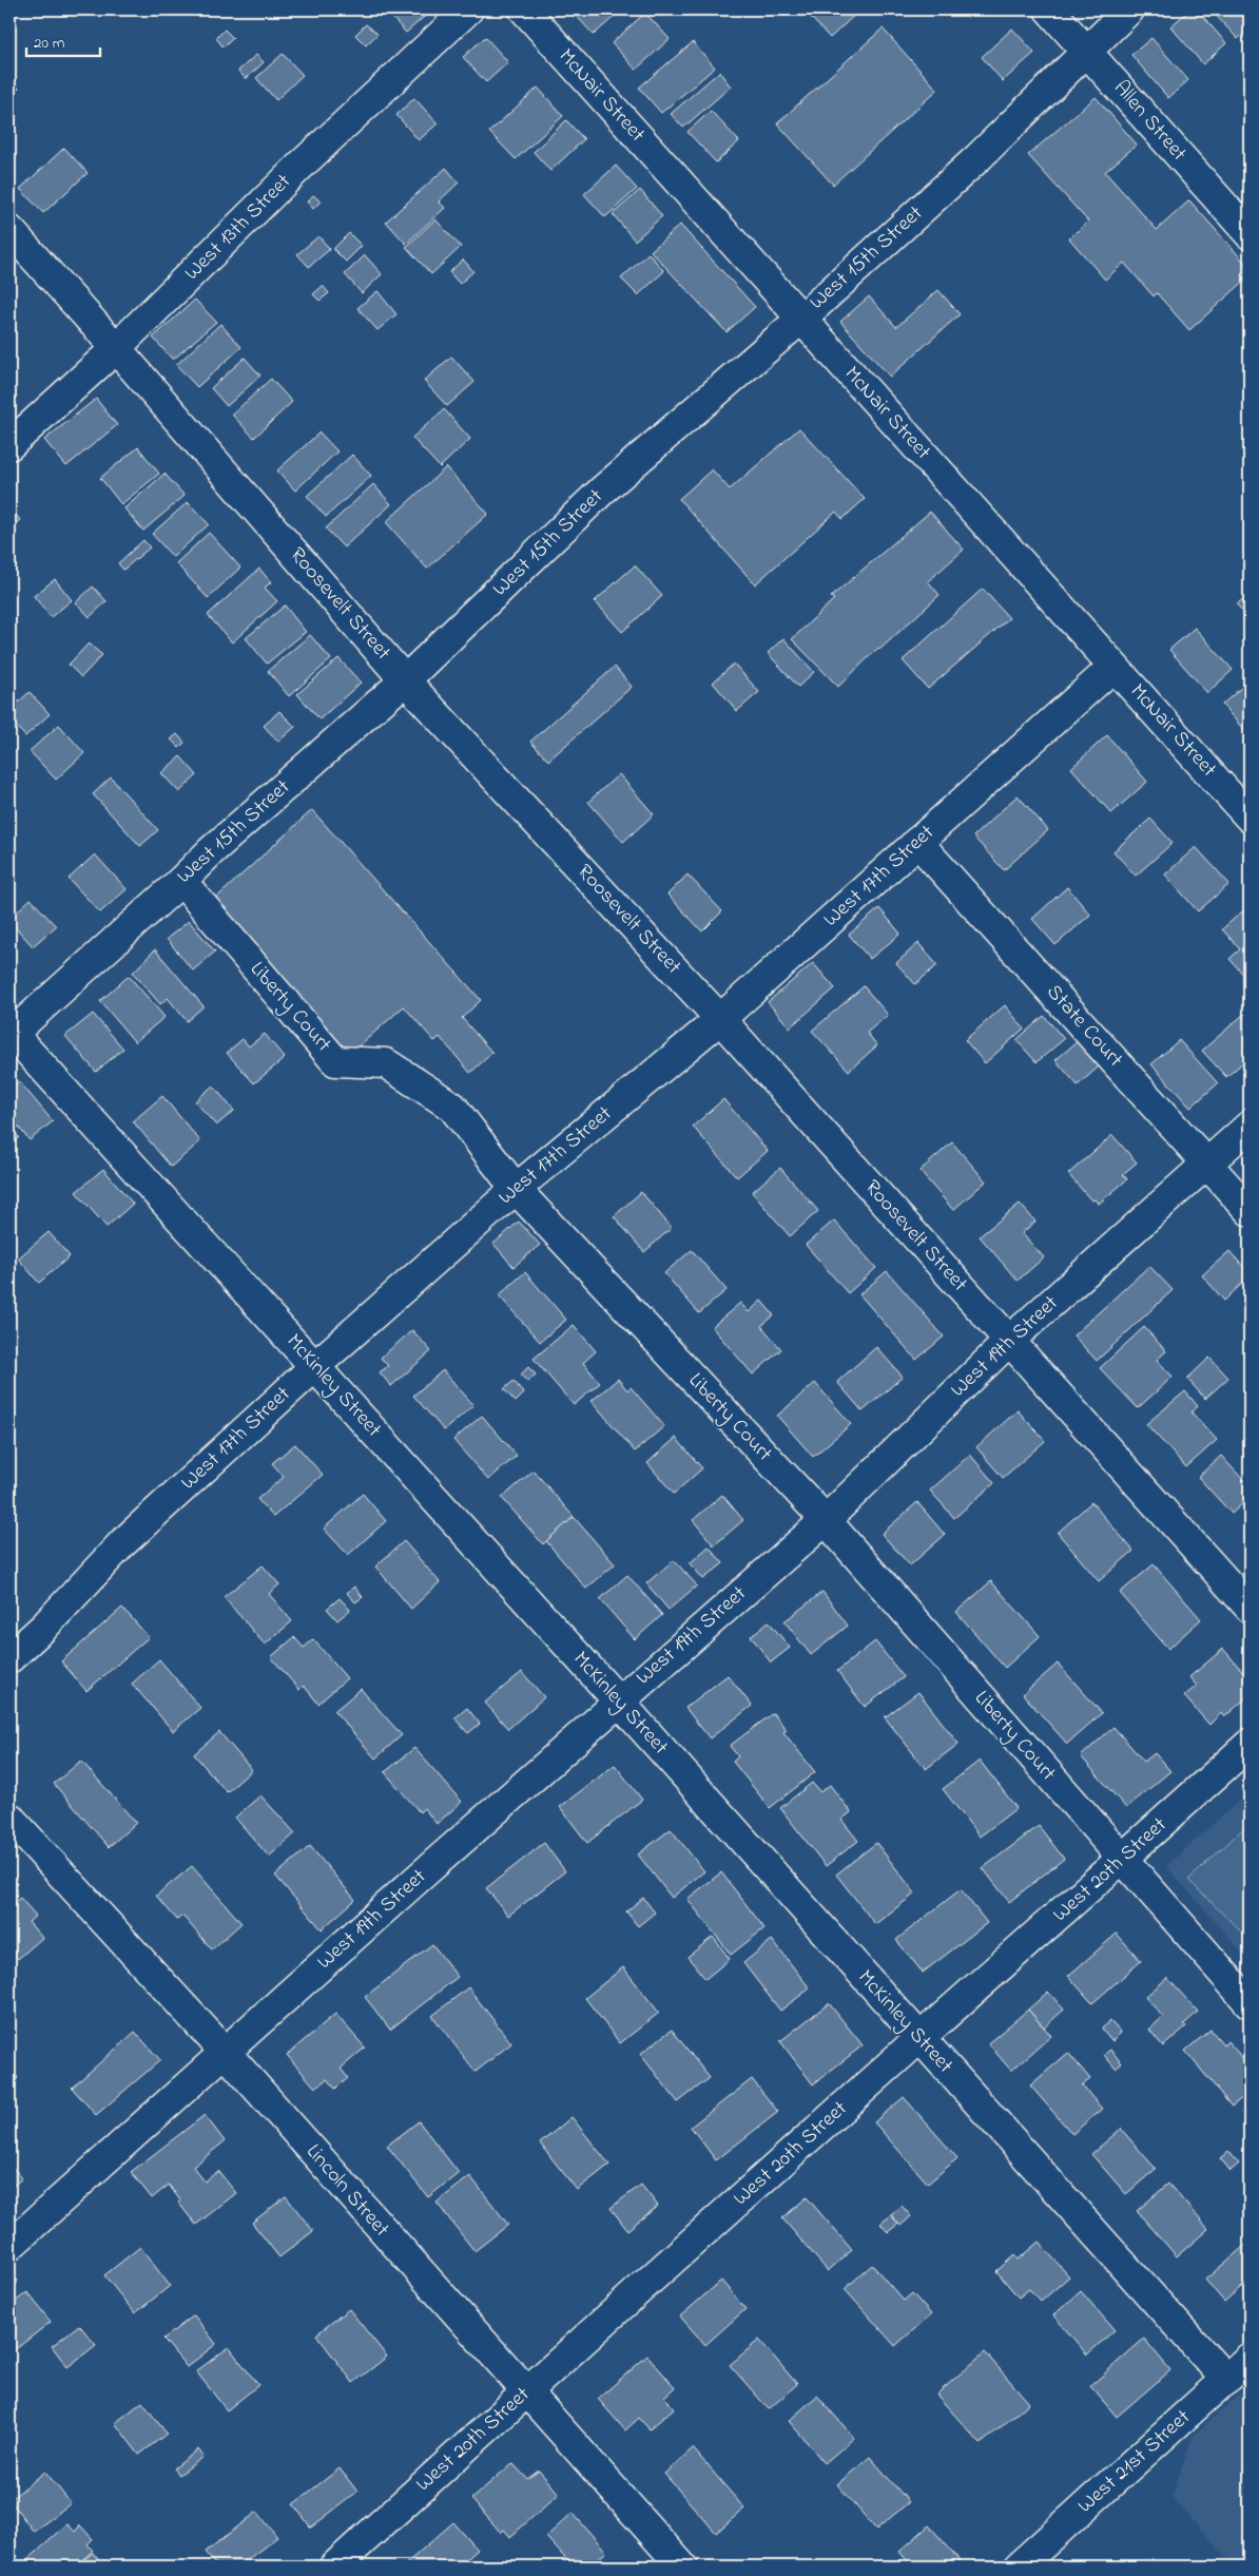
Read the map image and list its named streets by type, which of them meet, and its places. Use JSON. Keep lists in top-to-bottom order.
{
  "streets": {
    "street": [
      "McNair Street",
      "Allen Street",
      "West 13th Street",
      "West 15th Street",
      "Roosevelt Street",
      "West 17th Street",
      "Liberty Court",
      "State Court",
      "West 19th Street",
      "McKinley Street",
      "West 20th Street",
      "Lincoln Street",
      "West 21st Street"
    ]
  },
  "crossings": [
    ["McNair Street", "West 15th Street"],
    ["McNair Street", "West 17th Street"],
    ["Allen Street", "West 15th Street"],
    ["West 13th Street", "Roosevelt Street"],
    ["West 15th Street", "Roosevelt Street"],
    ["West 15th Street", "Liberty Court"],
    ["West 15th Street", "McKinley Street"],
    ["Roosevelt Street", "West 17th Street"],
    ["Roosevelt Street", "West 19th Street"],
    ["West 17th Street", "Liberty Court"],
    ["West 17th Street", "State Court"],
    ["West 17th Street", "McKinley Street"],
    ["Liberty Court", "West 19th Street"],
    ["Liberty Court", "West 20th Street"],
    ["State Court", "West 19th Street"],
    ["West 19th Street", "McKinley Street"],
    ["West 19th Street", "Lincoln Street"],
    ["McKinley Street", "West 20th Street"],
    ["McKinley Street", "West 21st Street"],
    ["West 20th Street", "Lincoln Street"]
  ],
  "scale_bar": "20 m"
}
